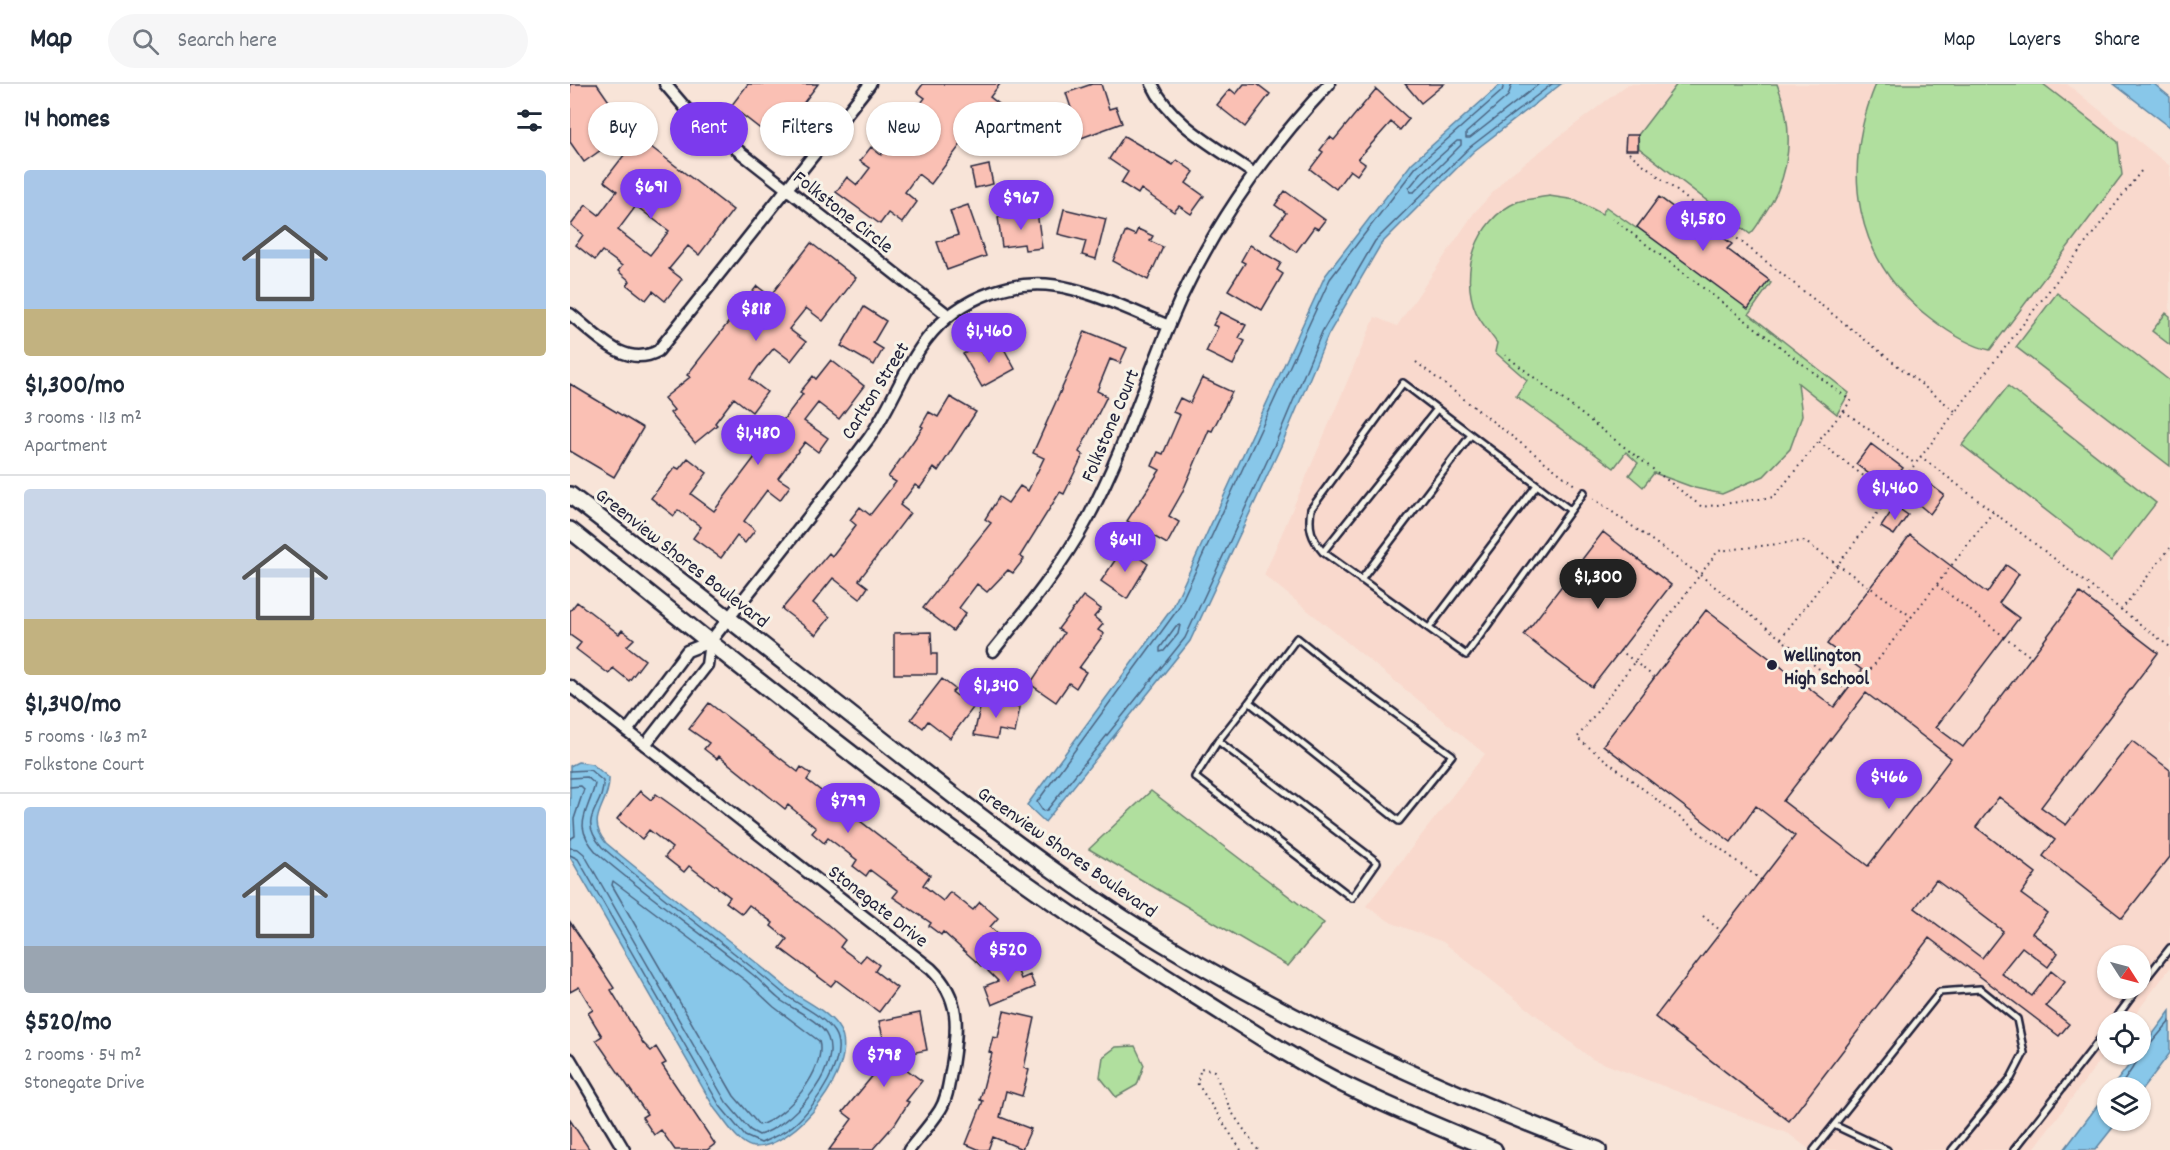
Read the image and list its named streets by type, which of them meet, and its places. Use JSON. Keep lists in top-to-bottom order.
{
  "streets": {
    "street": [
      "Folkstone Circle",
      "Carlton Street",
      "Folkstone Court",
      "Greenview Shores Boulevard",
      "Stonegate Drive"
    ]
  },
  "crossings": [
    ["Folkstone Circle", "Carlton Street"],
    ["Carlton Street", "Folkstone Court"],
    ["Carlton Street", "Greenview Shores Boulevard"]
  ],
  "places": ["Wellington High School"],
  "north": "bottom right",
  "page": {
    "header": "Map",
    "search": "Search here",
    "nav": ["Map", "Layers", "Share"],
    "heading": "14 homes",
    "chip": [
      "Buy",
      "Rent",
      "Filters",
      "New",
      "Apartment"
    ],
    "list": [
      {
        "name": "$1,300/mo",
        "note": "3 rooms · 113 m² · Apartment"
      },
      {
        "name": "$1,340/mo",
        "note": "5 rooms · 163 m² · Folkstone Court"
      },
      {
        "name": "$520/mo",
        "note": "2 rooms · 54 m² · Stonegate Drive"
      }
    ],
    "price": [
      "$691",
      "$967",
      "$1,580",
      "$818",
      "$1,460",
      "$1,480",
      "$1,460",
      "$641",
      "$1,300",
      "$1,340",
      "$466",
      "$799",
      "$520",
      "$798"
    ]
  }
}
